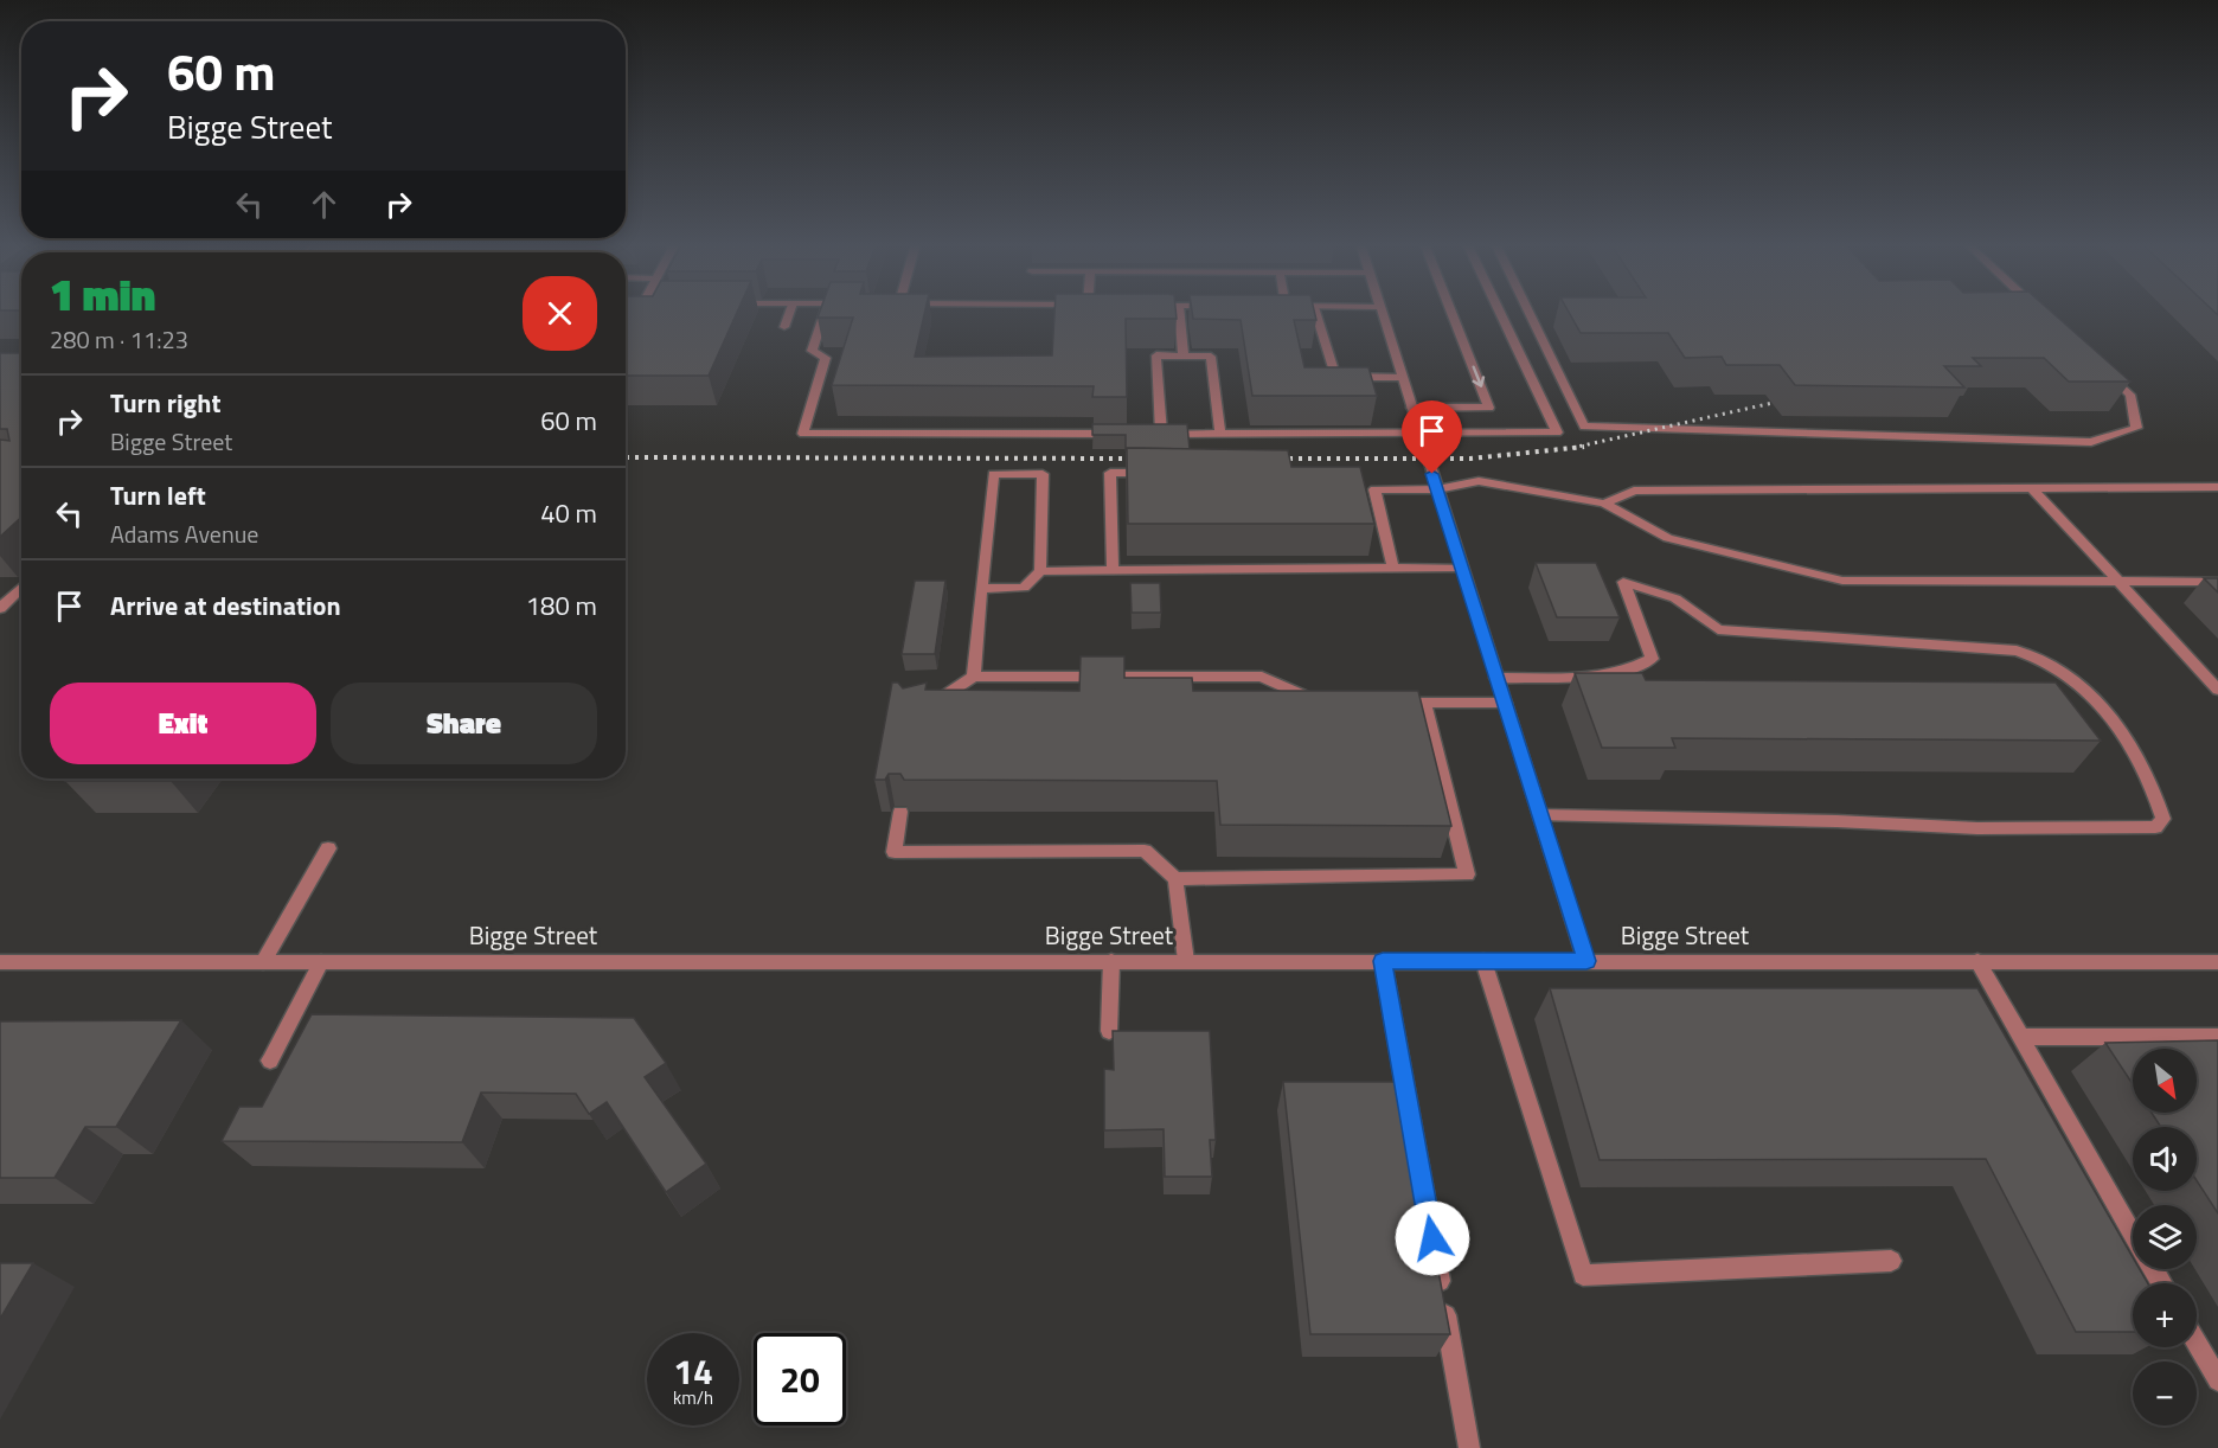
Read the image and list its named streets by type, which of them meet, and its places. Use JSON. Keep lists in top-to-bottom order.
{
  "streets": {
    "street": ["Bigge Street"]
  },
  "north": "bottom right",
  "page": {
    "turn": ["60 m", "Bigge Street"],
    "heading": ["1 min", "280 m · 11:23"],
    "list": [
      {
        "name": "Turn right",
        "note": "Bigge Street",
        "value": "60 m"
      },
      {
        "name": "Turn left",
        "note": "Adams Avenue",
        "value": "40 m"
      },
      {
        "name": "Arrive at destination",
        "value": "180 m"
      }
    ],
    "buttons": ["Exit", "Share"],
    "map_buttons": ["+", "−"],
    "speed": "14 km/h",
    "limit": "20"
  }
}
